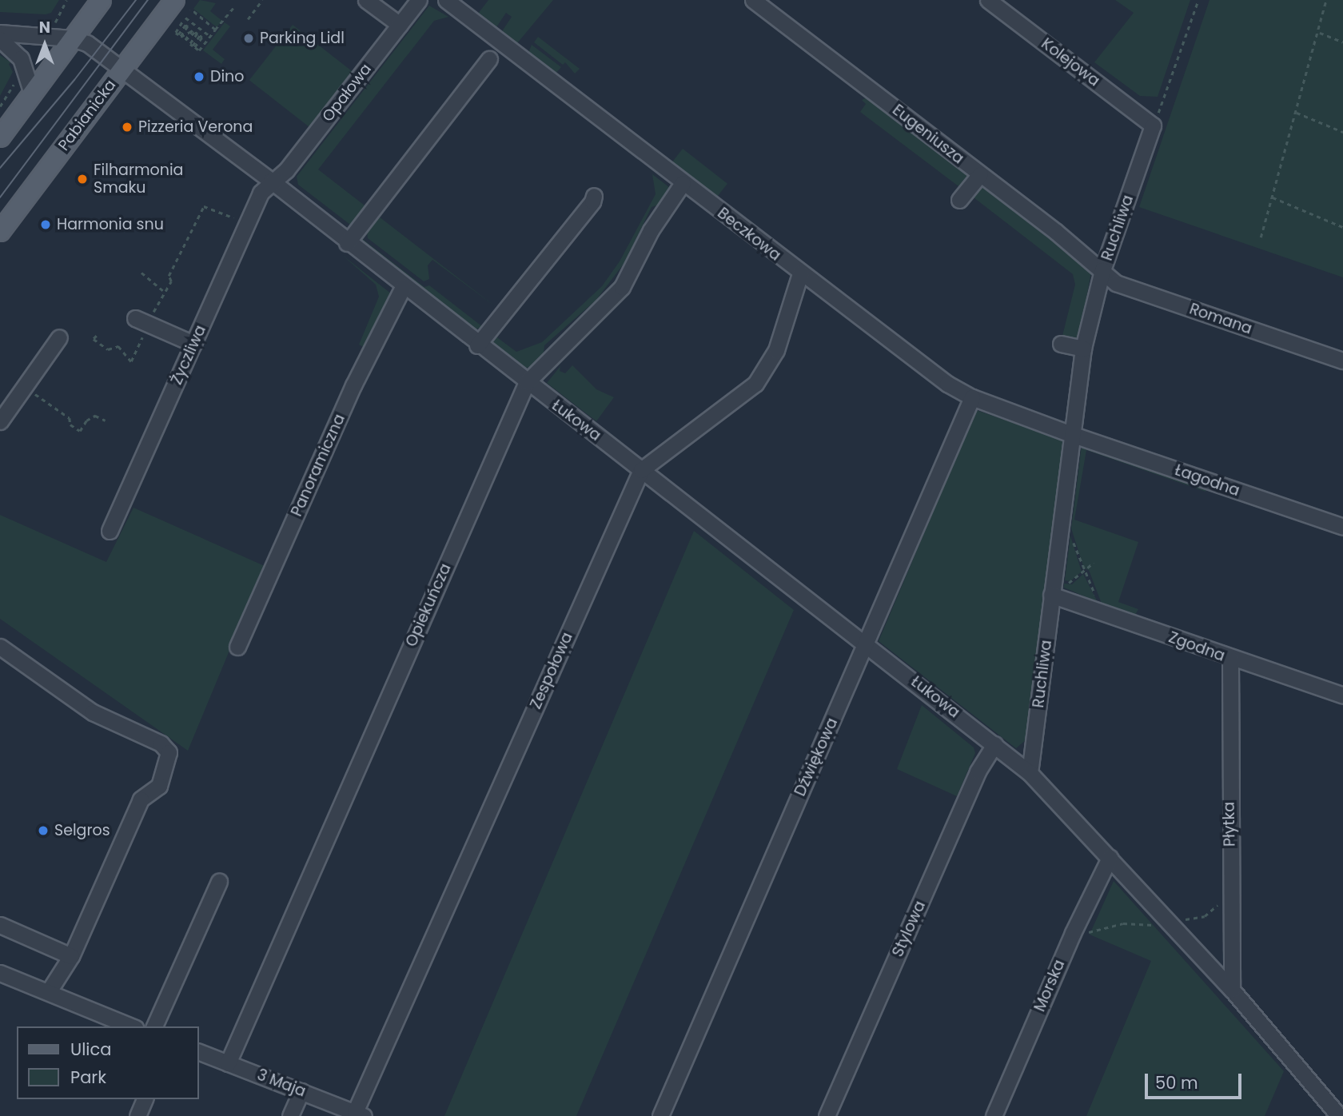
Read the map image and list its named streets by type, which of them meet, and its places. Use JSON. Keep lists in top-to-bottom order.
{
  "streets": {
    "main road": ["Pabianicka"],
    "street": [
      "Kolejowa",
      "Opałowa",
      "Eugeniusza",
      "Ruchliwa",
      "Beczkowa",
      "Romana",
      "Życzliwa",
      "Łukowa",
      "Panoramiczna",
      "Łagodna",
      "Opiekuńcza",
      "Zgodna",
      "Zespołowa",
      "Dźwiękowa",
      "Płytka",
      "Stylowa",
      "Morska",
      "3 Maja"
    ]
  },
  "crossings": [
    ["Kolejowa", "Ruchliwa"],
    ["Opałowa", "Życzliwa"],
    ["Opałowa", "Łukowa"],
    ["Pabianicka", "Łukowa"],
    ["Eugeniusza", "Ruchliwa"],
    ["Eugeniusza", "Romana"],
    ["Ruchliwa", "Beczkowa"],
    ["Ruchliwa", "Romana"],
    ["Ruchliwa", "Łukowa"],
    ["Ruchliwa", "Łagodna"],
    ["Ruchliwa", "Zgodna"],
    ["Beczkowa", "Łagodna"],
    ["Beczkowa", "Opiekuńcza"],
    ["Beczkowa", "Zespołowa"],
    ["Beczkowa", "Dźwiękowa"],
    ["Życzliwa", "Łukowa"],
    ["Łukowa", "Panoramiczna"],
    ["Łukowa", "Opiekuńcza"],
    ["Łukowa", "Zespołowa"],
    ["Łukowa", "Dźwiękowa"],
    ["Łukowa", "Stylowa"],
    ["Opiekuńcza", "3 Maja"],
    ["Zgodna", "Płytka"],
    ["Zespołowa", "3 Maja"]
  ],
  "places": [
    "Parking Lidl",
    "Dino",
    "Pizzeria Verona",
    "Filharmonia Smaku",
    "Harmonia snu",
    "Selgros"
  ],
  "legend": ["Ulica", "Park"],
  "scale_bar": "50 m",
  "north": "top"
}
